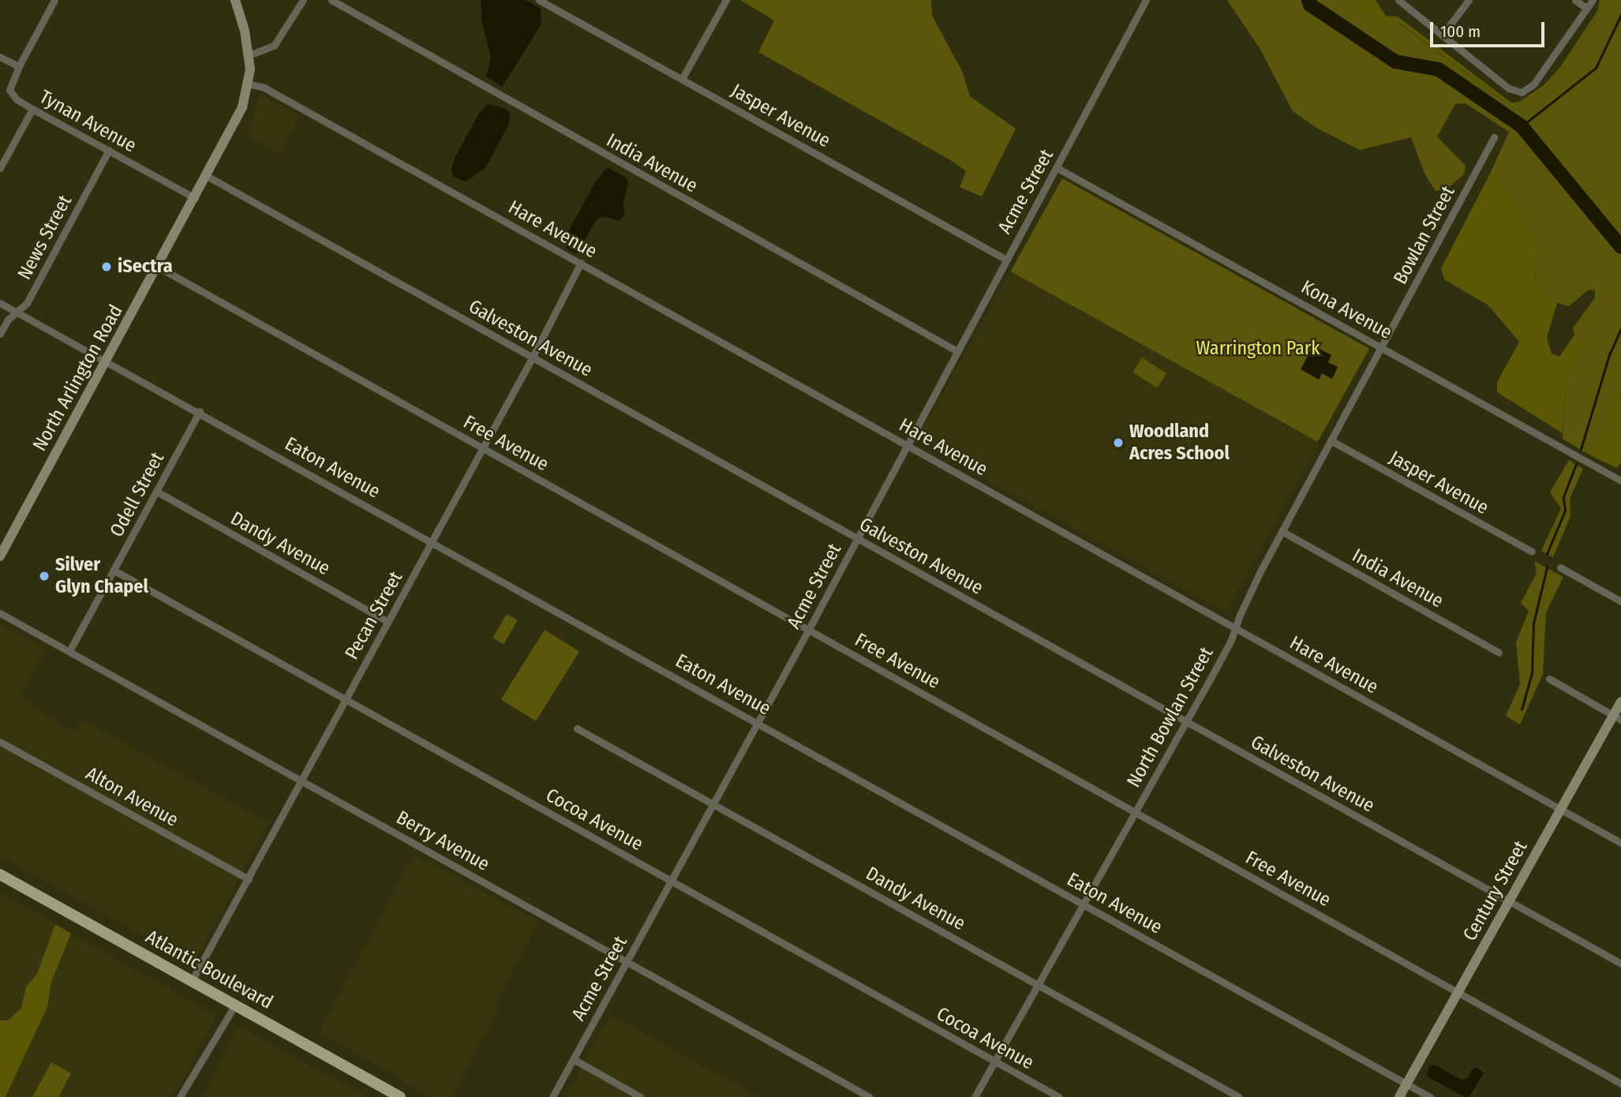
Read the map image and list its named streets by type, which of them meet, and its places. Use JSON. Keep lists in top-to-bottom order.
{
  "streets": {
    "main road": ["North Arlington Road", "Century Street", "Atlantic Boulevard"],
    "street": [
      "Jasper Avenue",
      "Tynan Avenue",
      "India Avenue",
      "Acme Street",
      "Hare Avenue",
      "Bowlan Street",
      "News Street",
      "Kona Avenue",
      "Galveston Avenue",
      "Free Avenue",
      "Eaton Avenue",
      "Odell Street",
      "Dandy Avenue",
      "Pecan Street",
      "North Bowlan Street",
      "Alton Avenue",
      "Cocoa Avenue",
      "Berry Avenue"
    ]
  },
  "crossings": [
    ["Jasper Avenue", "Acme Street"],
    ["Jasper Avenue", "North Bowlan Street"],
    ["Tynan Avenue", "News Street"],
    ["Tynan Avenue", "North Arlington Road"],
    ["India Avenue", "Acme Street"],
    ["India Avenue", "North Bowlan Street"],
    ["Acme Street", "Hare Avenue"],
    ["Acme Street", "Kona Avenue"],
    ["Acme Street", "Galveston Avenue"],
    ["Acme Street", "Free Avenue"],
    ["Acme Street", "Eaton Avenue"],
    ["Acme Street", "Dandy Avenue"],
    ["Acme Street", "Cocoa Avenue"],
    ["Acme Street", "Berry Avenue"],
    ["Hare Avenue", "North Arlington Road"],
    ["Hare Avenue", "Pecan Street"],
    ["Hare Avenue", "North Bowlan Street"],
    ["Hare Avenue", "Century Street"],
    ["Bowlan Street", "Kona Avenue"],
    ["Bowlan Street", "North Bowlan Street"],
    ["News Street", "Eaton Avenue"],
    ["Kona Avenue", "North Bowlan Street"],
    ["Galveston Avenue", "North Arlington Road"],
    ["Galveston Avenue", "Pecan Street"],
    ["Galveston Avenue", "North Bowlan Street"],
    ["Galveston Avenue", "Century Street"],
    ["North Arlington Road", "Free Avenue"],
    ["North Arlington Road", "Eaton Avenue"],
    ["Free Avenue", "Pecan Street"],
    ["Free Avenue", "North Bowlan Street"],
    ["Free Avenue", "Century Street"],
    ["Eaton Avenue", "Odell Street"],
    ["Eaton Avenue", "Pecan Street"],
    ["Eaton Avenue", "North Bowlan Street"],
    ["Eaton Avenue", "Century Street"],
    ["Odell Street", "Dandy Avenue"],
    ["Odell Street", "Cocoa Avenue"],
    ["Odell Street", "Berry Avenue"],
    ["Dandy Avenue", "Pecan Street"],
    ["Dandy Avenue", "North Bowlan Street"],
    ["Pecan Street", "Alton Avenue"],
    ["Pecan Street", "Cocoa Avenue"],
    ["Pecan Street", "Berry Avenue"],
    ["Pecan Street", "Atlantic Boulevard"],
    ["North Bowlan Street", "Cocoa Avenue"]
  ],
  "parks": ["Warrington Park"],
  "places": ["iSectra", "Woodland Acres School", "Silver Glyn Chapel"],
  "scale_bar": "100 m"
}
